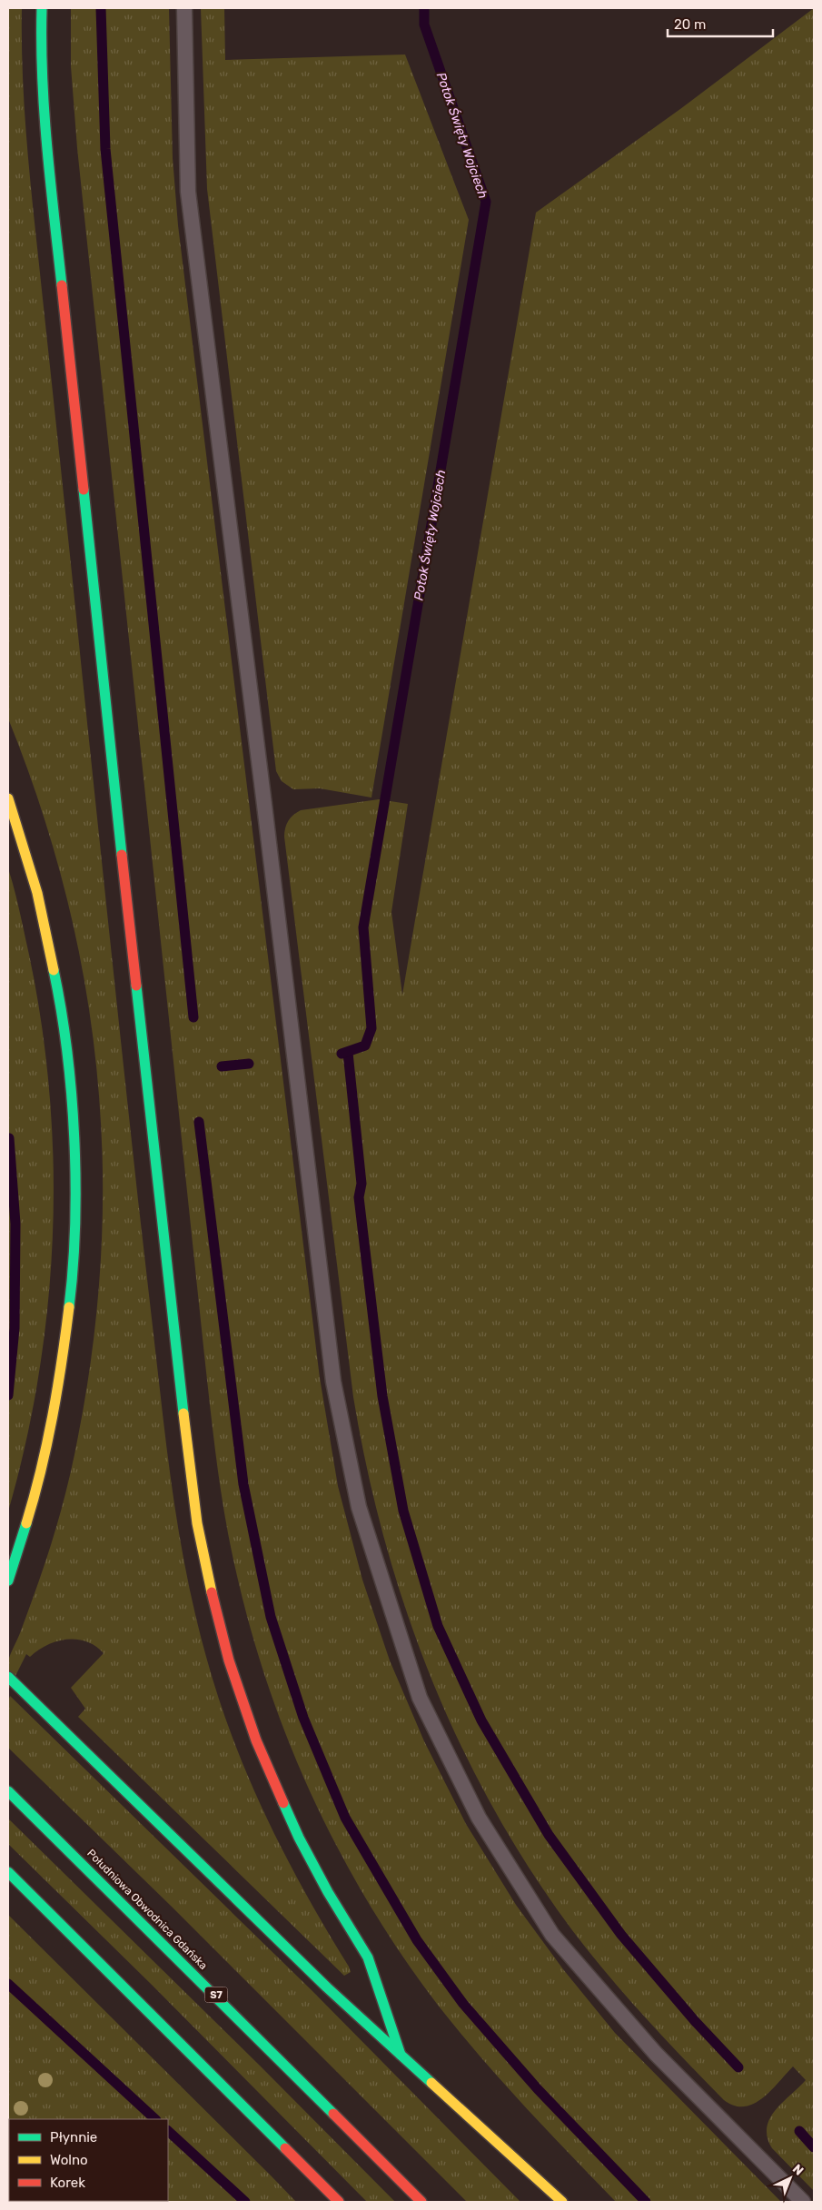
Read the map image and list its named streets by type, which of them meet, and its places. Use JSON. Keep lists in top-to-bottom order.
{
  "streets": {
    "highway": ["Południowa Obwodnica Gdańska", "S7"]
  },
  "water": ["Potok Święty Wojciech"],
  "legend": ["Płynnie", "Wolno", "Korek"],
  "scale_bar": "20 m",
  "north": "top right"
}
